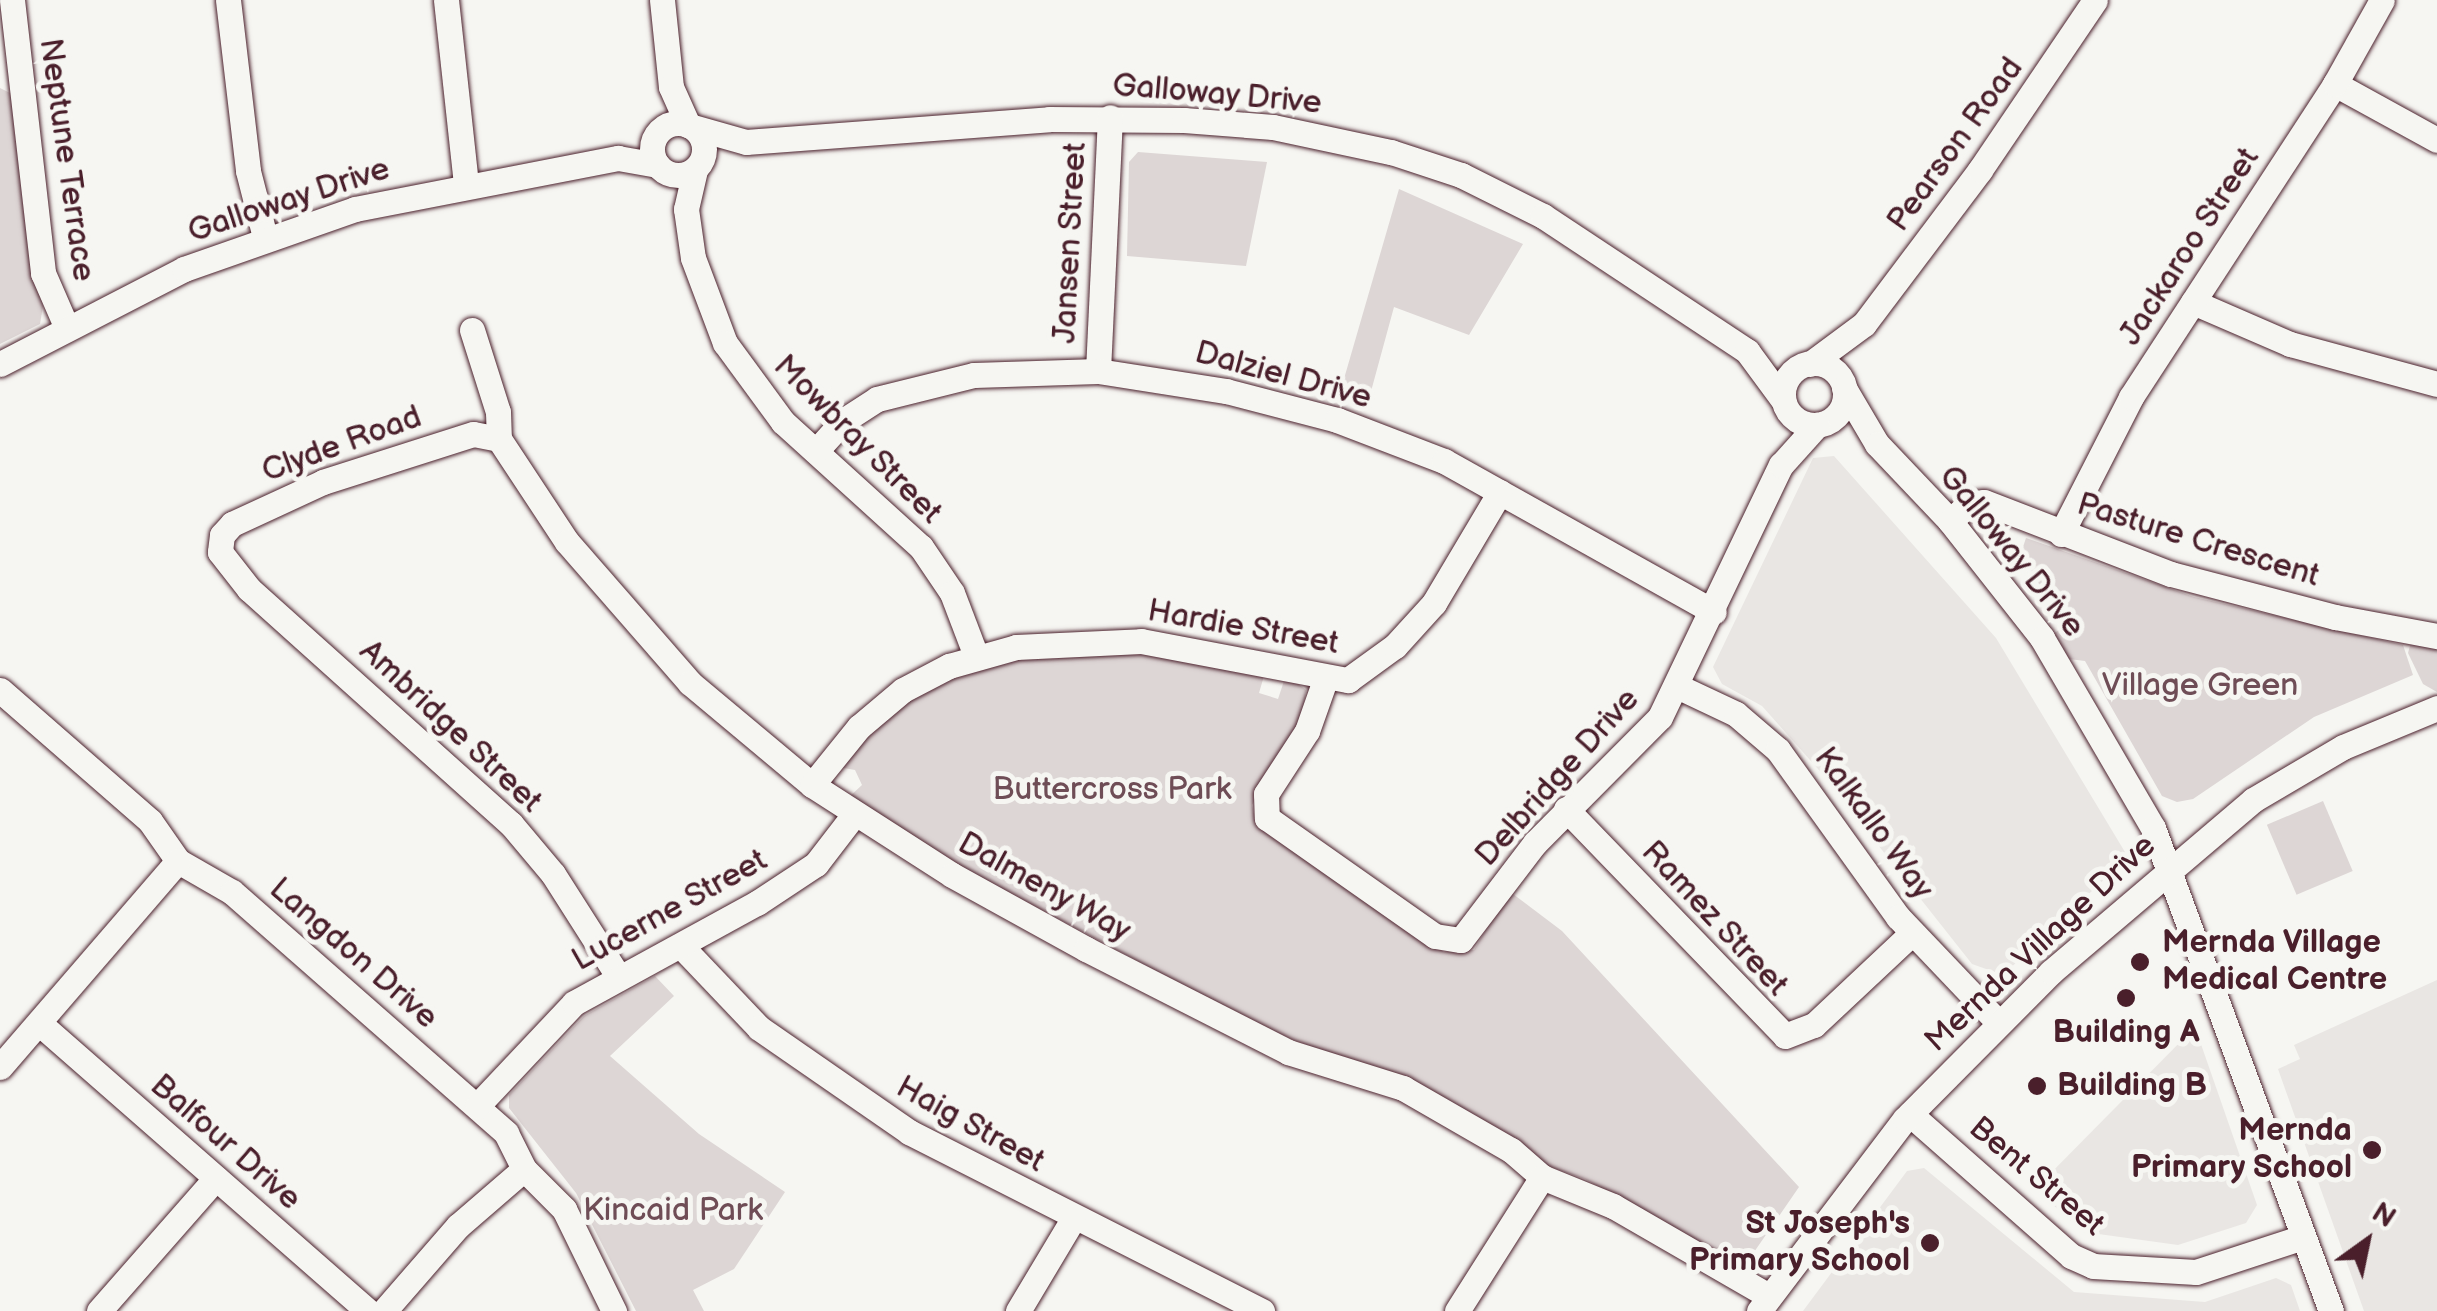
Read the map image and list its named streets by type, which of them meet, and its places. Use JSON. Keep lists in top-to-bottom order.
{
  "streets": {
    "street": [
      "Galloway Drive",
      "Pearson Road",
      "Neptune Terrace",
      "Jansen Street",
      "Jackaroo Street",
      "Dalziel Drive",
      "Mowbray Street",
      "Clyde Road",
      "Pasture Crescent",
      "Hardie Street",
      "Ambridge Street",
      "Delbridge Drive",
      "Kalkallo Way",
      "Dalmeny Way",
      "Lucerne Street",
      "Ramez Street",
      "Mernda Village Drive",
      "Langdon Drive",
      "Haig Street",
      "Balfour Drive",
      "Bent Street"
    ]
  },
  "crossings": [
    ["Galloway Drive", "Pearson Road"],
    ["Galloway Drive", "Neptune Terrace"],
    ["Galloway Drive", "Jansen Street"],
    ["Galloway Drive", "Mowbray Street"],
    ["Galloway Drive", "Pasture Crescent"],
    ["Galloway Drive", "Delbridge Drive"],
    ["Galloway Drive", "Mernda Village Drive"],
    ["Galloway Drive", "Bent Street"],
    ["Pearson Road", "Delbridge Drive"],
    ["Jansen Street", "Dalziel Drive"],
    ["Jackaroo Street", "Pasture Crescent"],
    ["Dalziel Drive", "Mowbray Street"],
    ["Dalziel Drive", "Hardie Street"],
    ["Dalziel Drive", "Delbridge Drive"],
    ["Mowbray Street", "Hardie Street"],
    ["Clyde Road", "Ambridge Street"],
    ["Clyde Road", "Dalmeny Way"],
    ["Hardie Street", "Delbridge Drive"],
    ["Hardie Street", "Dalmeny Way"],
    ["Ambridge Street", "Lucerne Street"],
    ["Delbridge Drive", "Kalkallo Way"],
    ["Delbridge Drive", "Ramez Street"],
    ["Kalkallo Way", "Ramez Street"],
    ["Kalkallo Way", "Mernda Village Drive"],
    ["Dalmeny Way", "Lucerne Street"],
    ["Dalmeny Way", "Mernda Village Drive"],
    ["Lucerne Street", "Langdon Drive"],
    ["Lucerne Street", "Haig Street"],
    ["Mernda Village Drive", "Bent Street"]
  ],
  "parks": ["Village Green", "Buttercross Park", "Kincaid Park"],
  "places": [
    "Mernda Village Medical Centre",
    "Building A",
    "Building B",
    "Mernda Primary School",
    "St Joseph's Primary School"
  ],
  "north": "top right"
}
